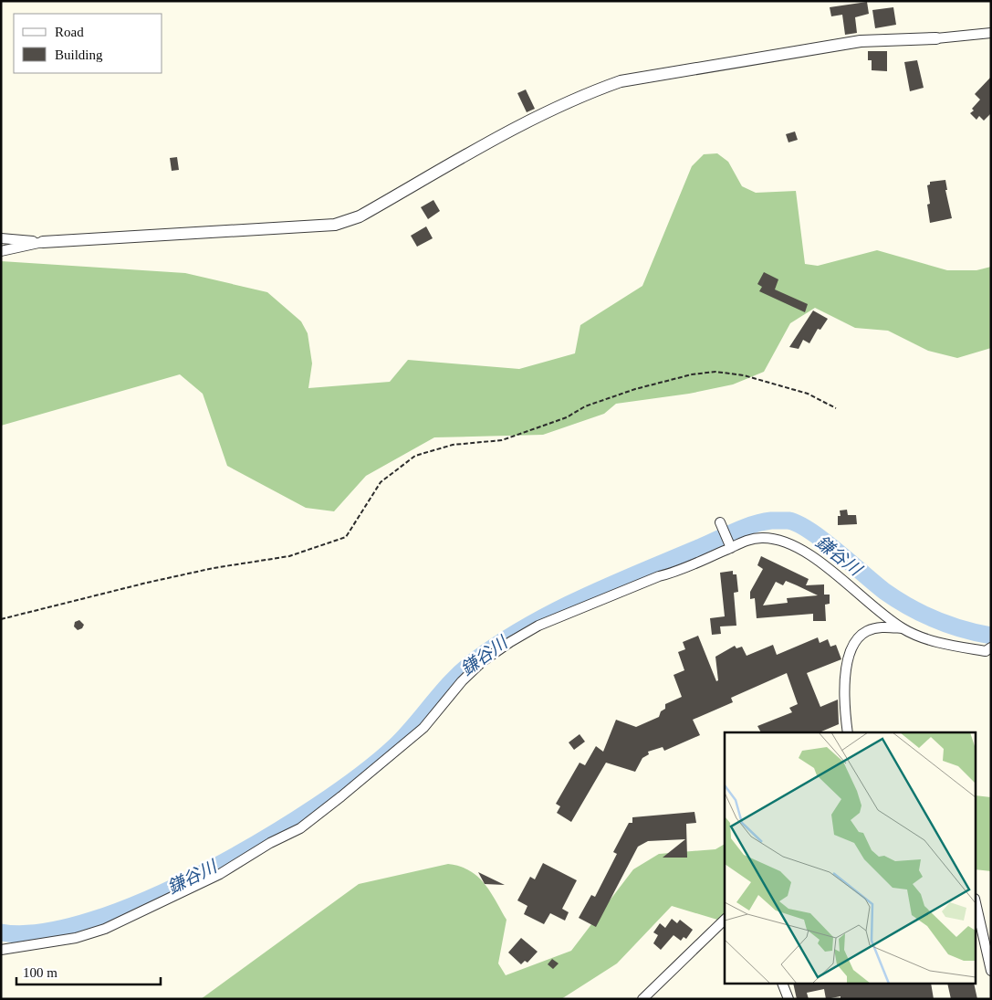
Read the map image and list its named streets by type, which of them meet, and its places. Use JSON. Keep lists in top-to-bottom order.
{
  "water": ["鎌谷川"],
  "legend": ["Road", "Building"],
  "scale_bar": "100 m"
}
